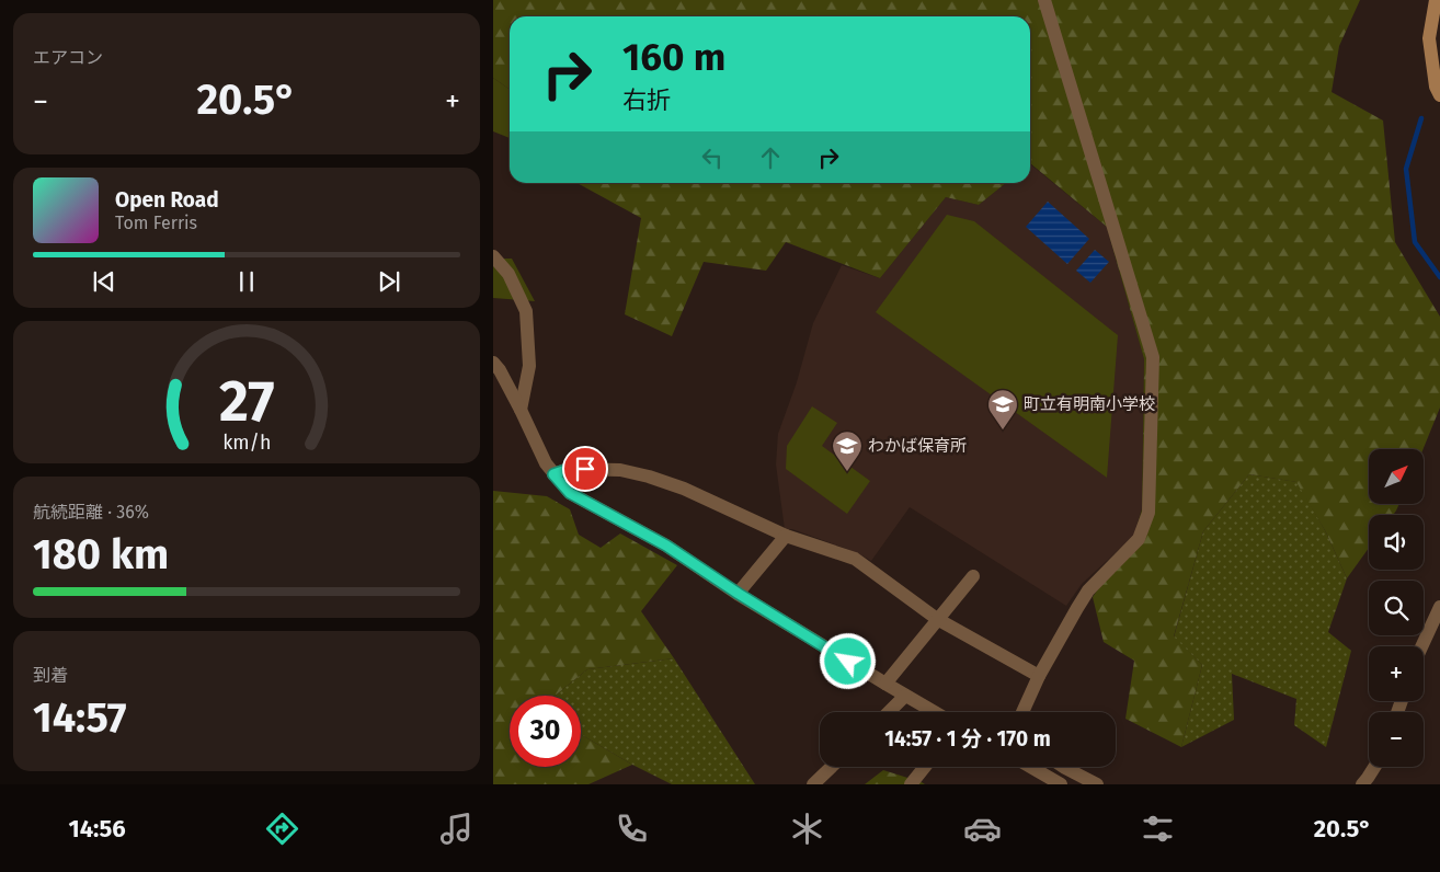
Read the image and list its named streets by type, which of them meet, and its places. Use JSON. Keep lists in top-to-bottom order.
{
  "places": {
    "school or university": ["町立有明南小学校", "わかば保育所"]
  },
  "north": "top right",
  "page": {
    "tile": [
      "エアコン",
      ["航続距離 · 36%", "180 km"],
      ["到着", "14:57"]
    ],
    "turn": ["160 m", "右折"],
    "heat": ["−", "20.5°", "+"],
    "song": ["Open Road", "Tom Ferris"],
    "map_buttons": ["+", "−"],
    "limit": "30",
    "trip": "14:57 · 1 分 · 170 m",
    "tabs": ["14:56", "20.5°"],
    "gauge": ["27", "km/h"]
  }
}
